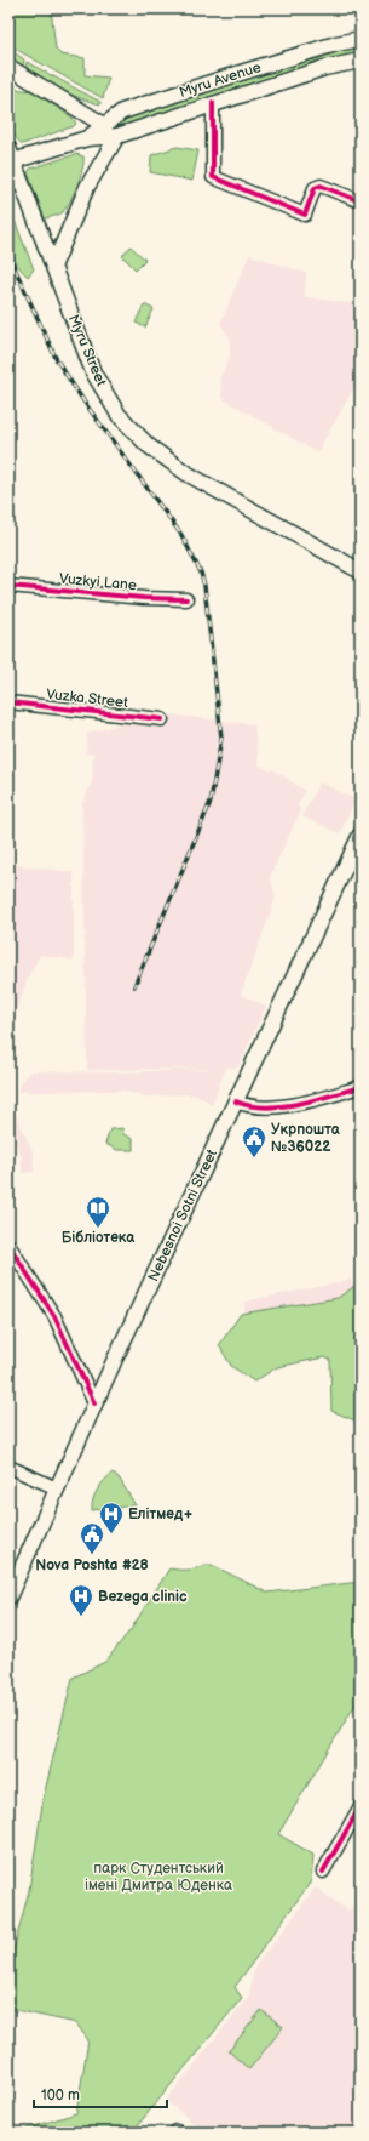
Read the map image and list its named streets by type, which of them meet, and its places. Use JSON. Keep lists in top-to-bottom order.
{
  "streets": {
    "main road": ["Myru Avenue", "Myru Street", "Nebesnoi Sotni Street"],
    "street": ["Vuzkyi Lane", "Vuzka Street"]
  },
  "crossings": [
    ["Myru Avenue", "Myru Street"]
  ],
  "parks": ["парк Студентський імені Дмитра Юденка"],
  "places": {
    "public building": ["Укрпошта №36022", "Nova Poshta #28"],
    "library": ["Бібліотека"],
    "hospital": ["Елітмед+", "Bezega clinic"]
  },
  "scale_bar": "100 m"
}
